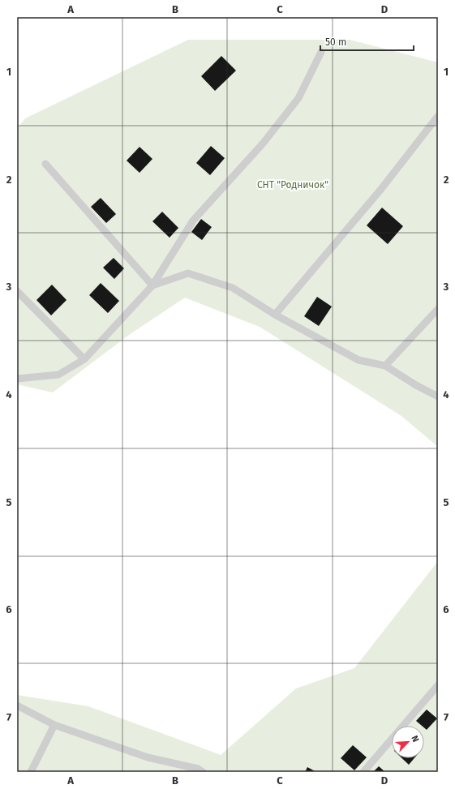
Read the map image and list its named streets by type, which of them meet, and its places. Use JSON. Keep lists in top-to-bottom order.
{
  "parks": ["СНТ \"Родничок\""],
  "scale_bar": "50 m",
  "north": "top right",
  "grid": {
    "columns": [
      "A",
      "B",
      "C",
      "D"
    ],
    "rows": [
      "1",
      "2",
      "3",
      "4",
      "5",
      "6",
      "7"
    ]
  }
}
